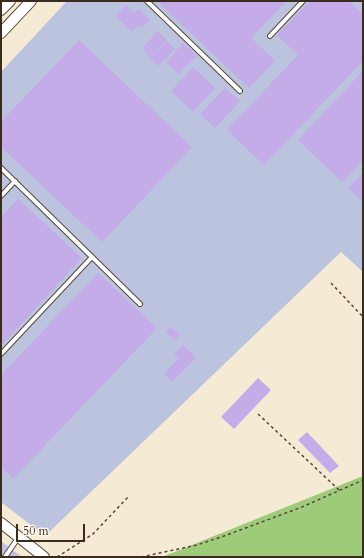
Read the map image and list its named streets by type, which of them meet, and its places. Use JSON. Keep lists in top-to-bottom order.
{
  "scale_bar": "50 m"
}
